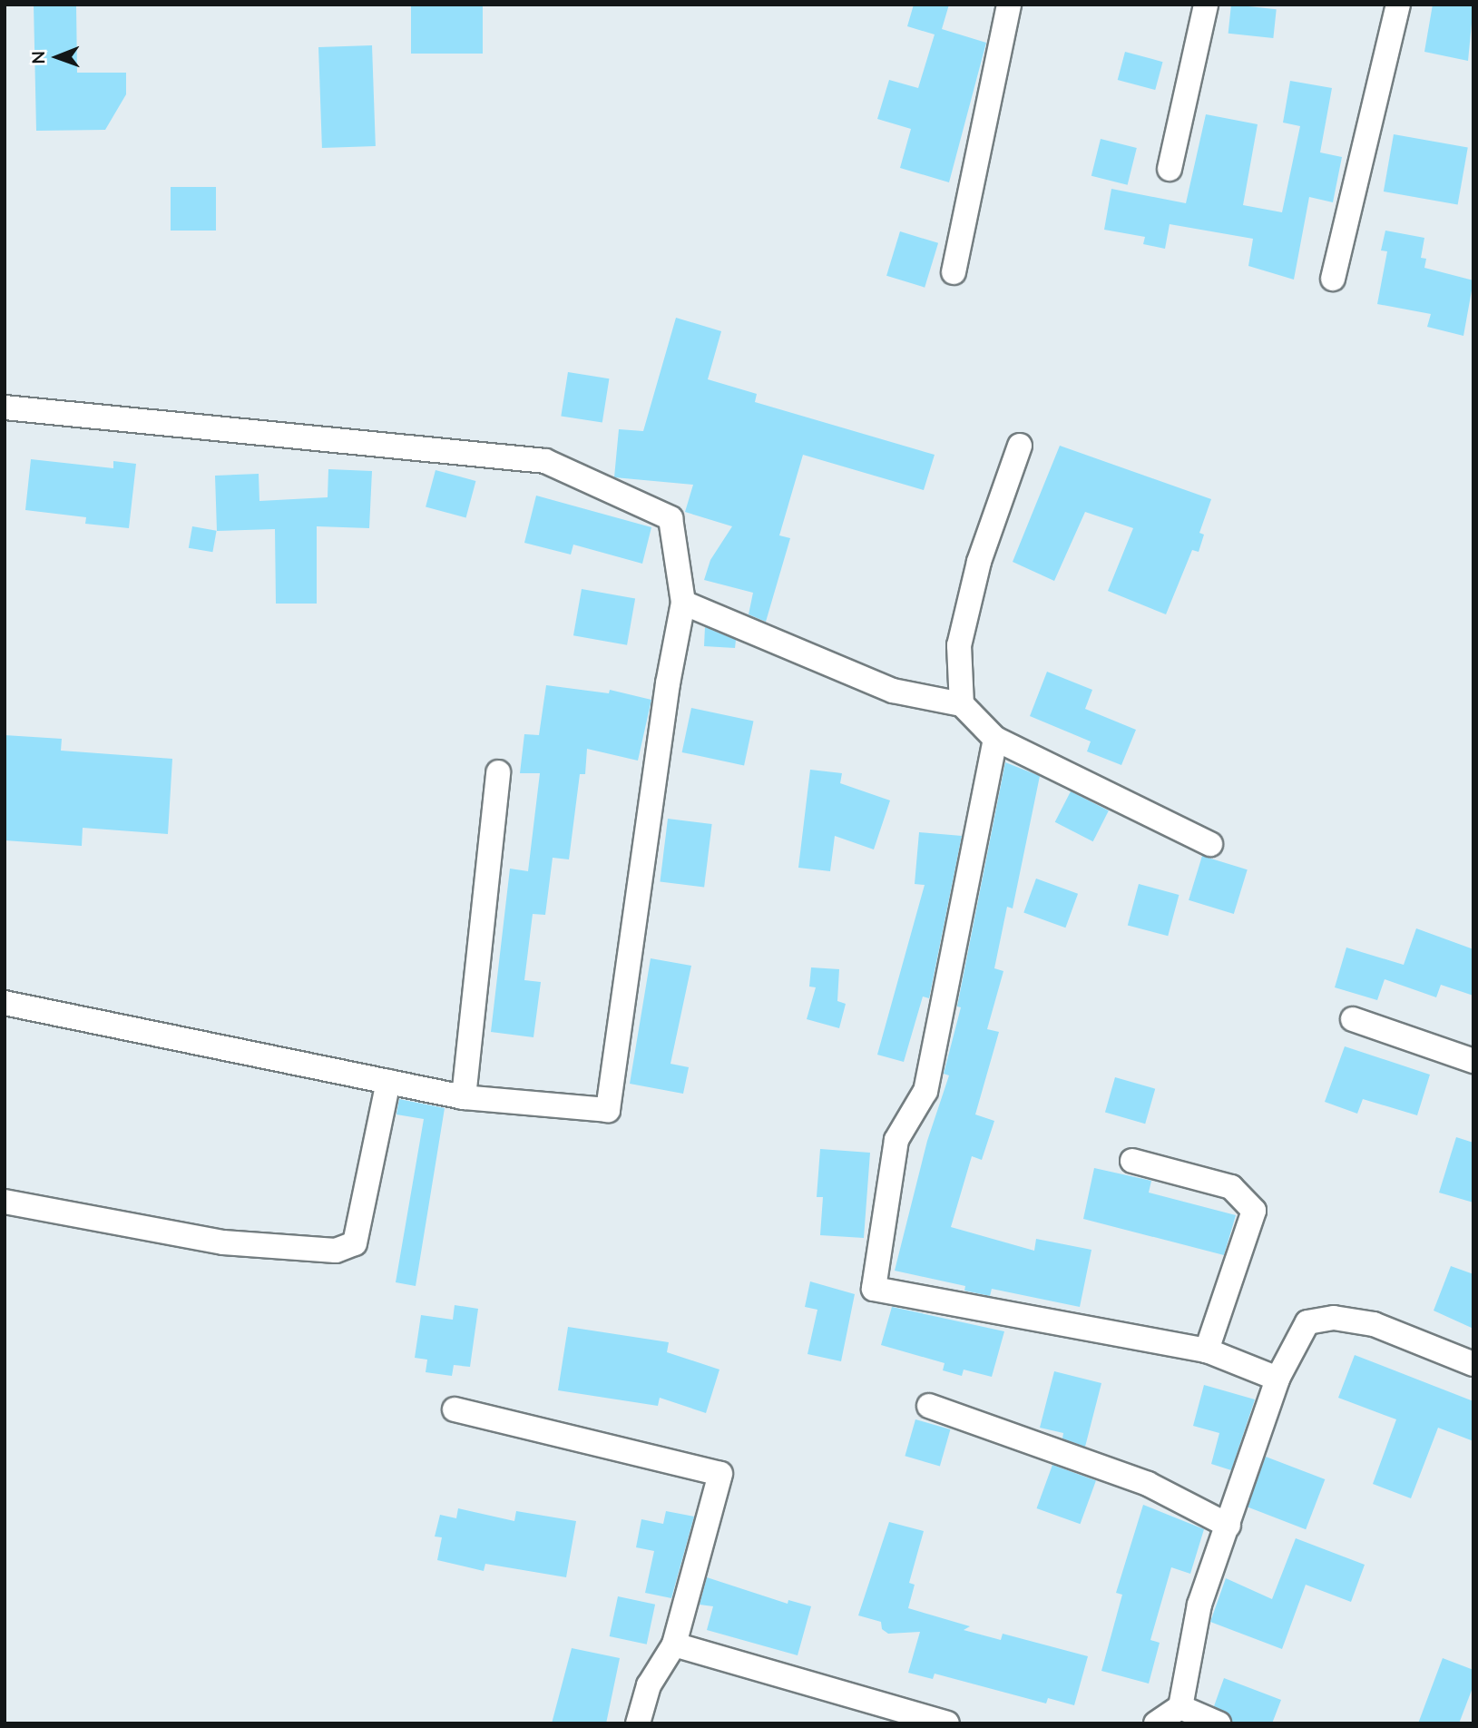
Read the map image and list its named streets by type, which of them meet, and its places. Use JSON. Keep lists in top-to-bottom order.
{
  "north": "left"
}
